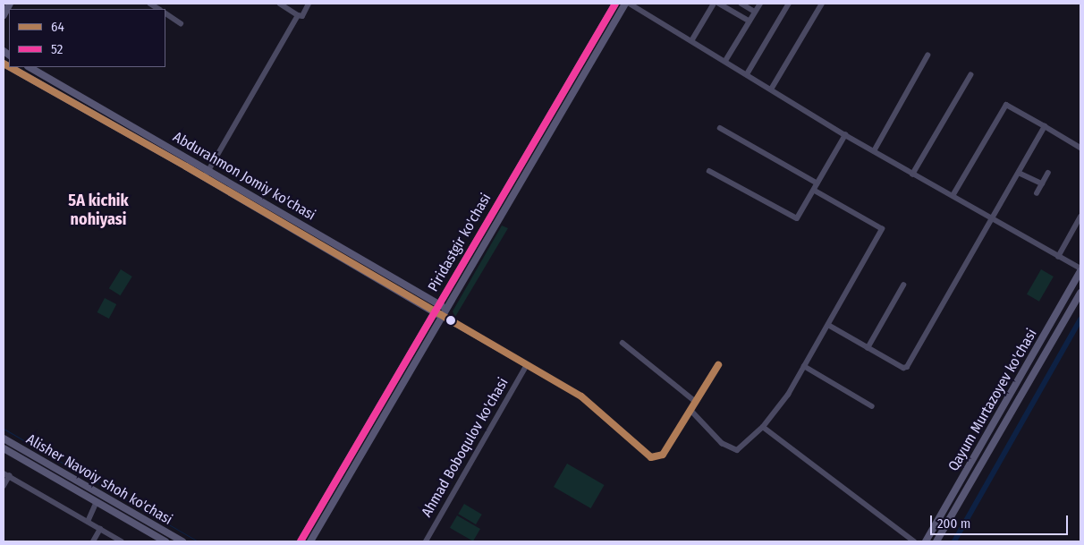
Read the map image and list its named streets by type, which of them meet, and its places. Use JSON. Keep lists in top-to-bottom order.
{
  "streets": {
    "main road": [
      "Abdurahmon Jomiy ko'chasi",
      "Piridastgir ko'chasi",
      "Qayum Murtazoyev ko'chasi",
      "Alisher Navoiy shoh ko'chasi"
    ],
    "street": ["Ahmad Boboqulov ko'chasi"]
  },
  "crossings": [
    ["Abdurahmon Jomiy ko'chasi", "Piridastgir ko'chasi"]
  ],
  "districts": ["5A kichik nohiyasi"],
  "lines": ["transit line 52", "transit line 64"],
  "legend": ["64", "52"],
  "scale_bar": "200 m"
}
